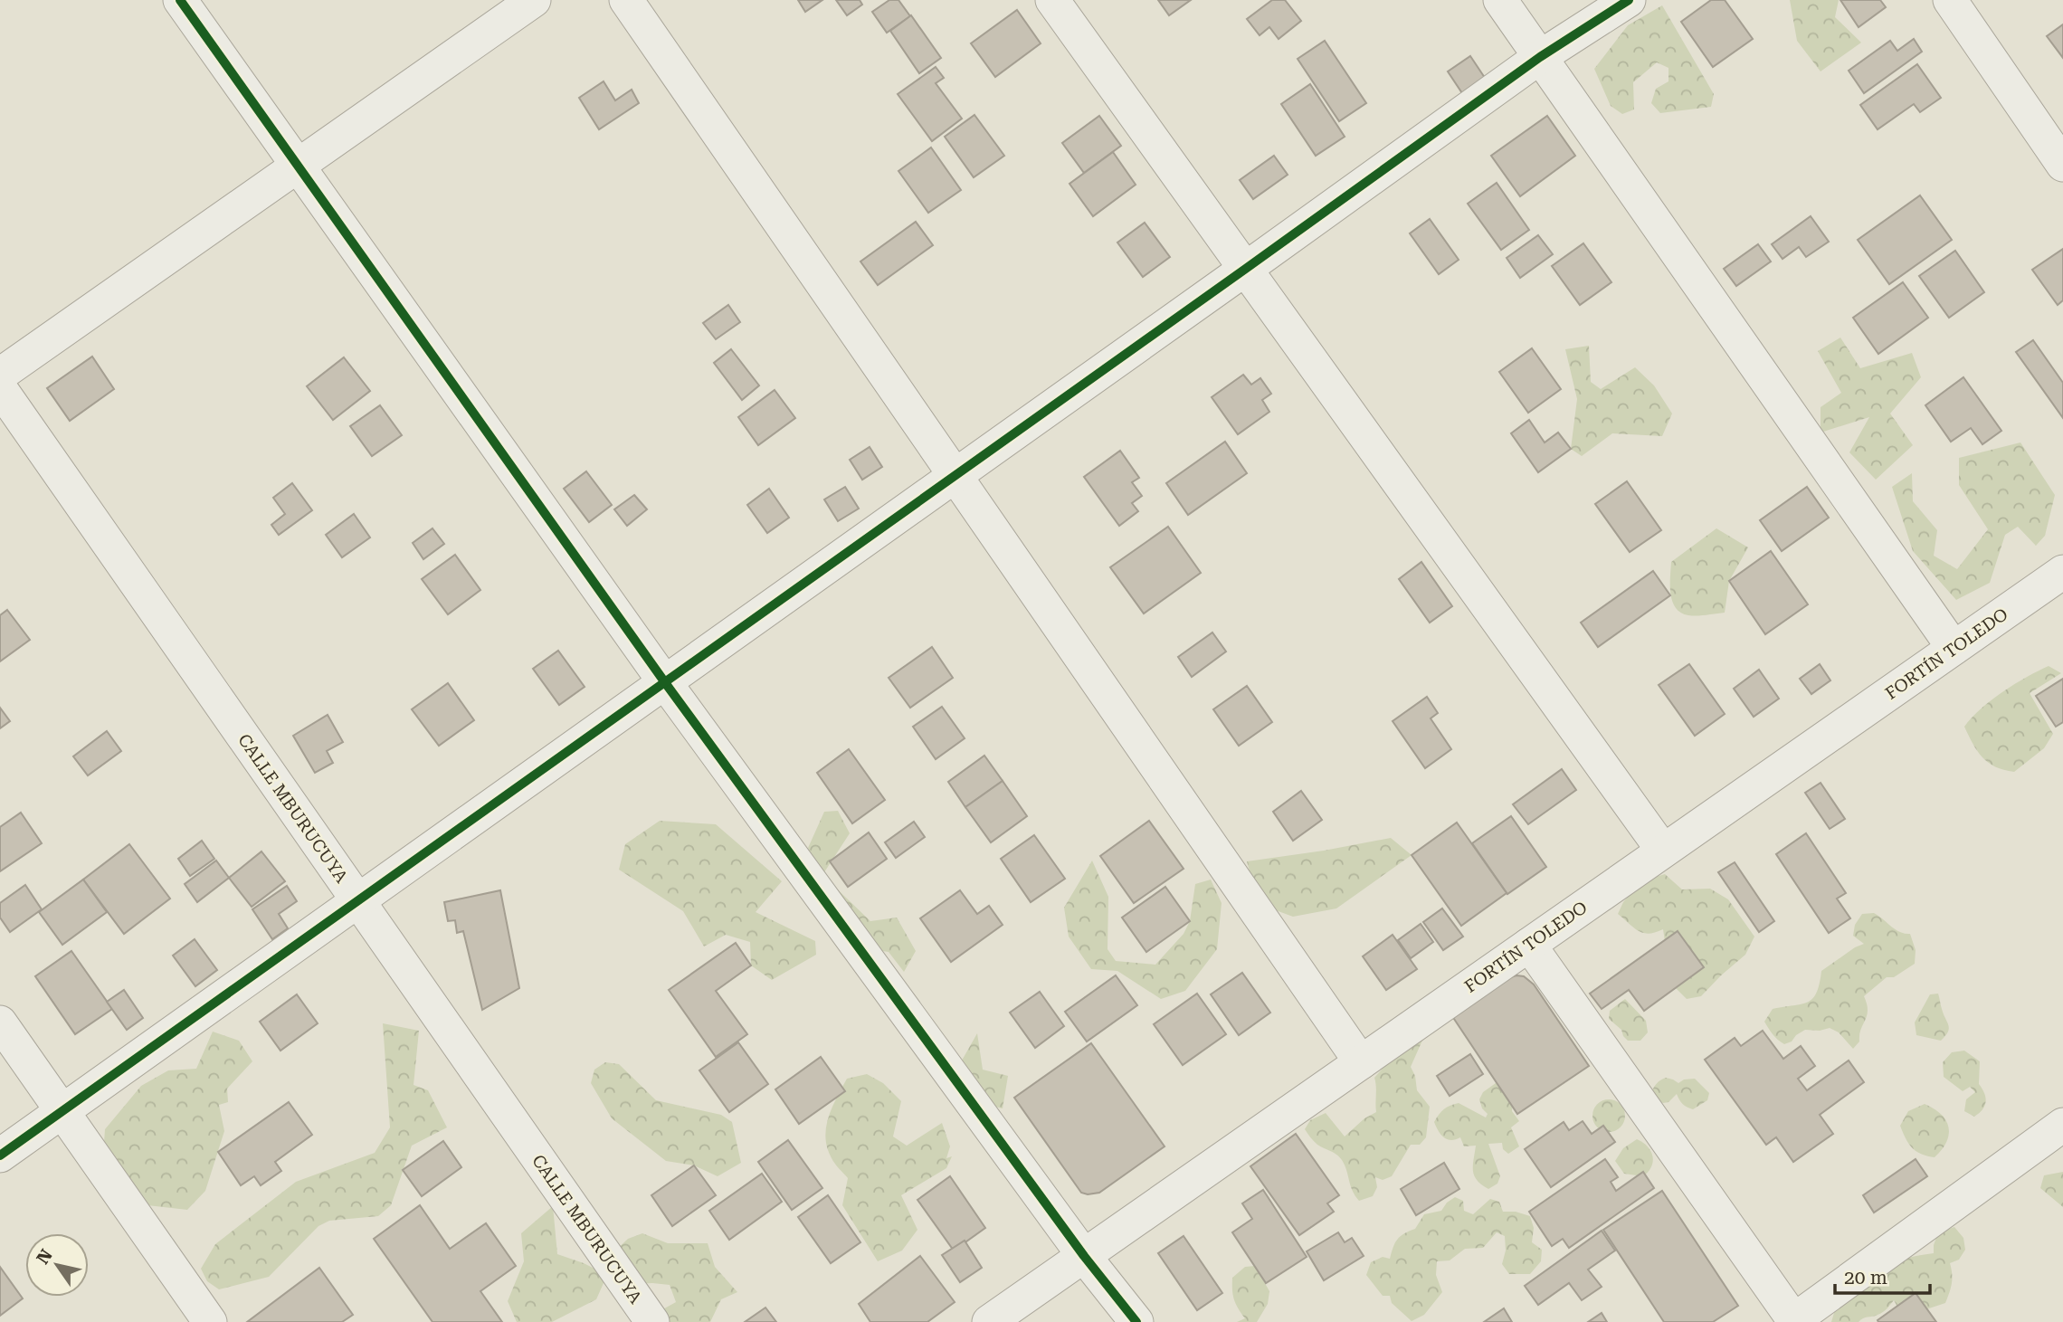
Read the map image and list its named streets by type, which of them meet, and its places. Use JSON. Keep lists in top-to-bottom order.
{
  "streets": {
    "street": ["FORTÍN TOLEDO", "CALLE MBURUCUYA"]
  },
  "scale_bar": "20 m",
  "north": "top left"
}
